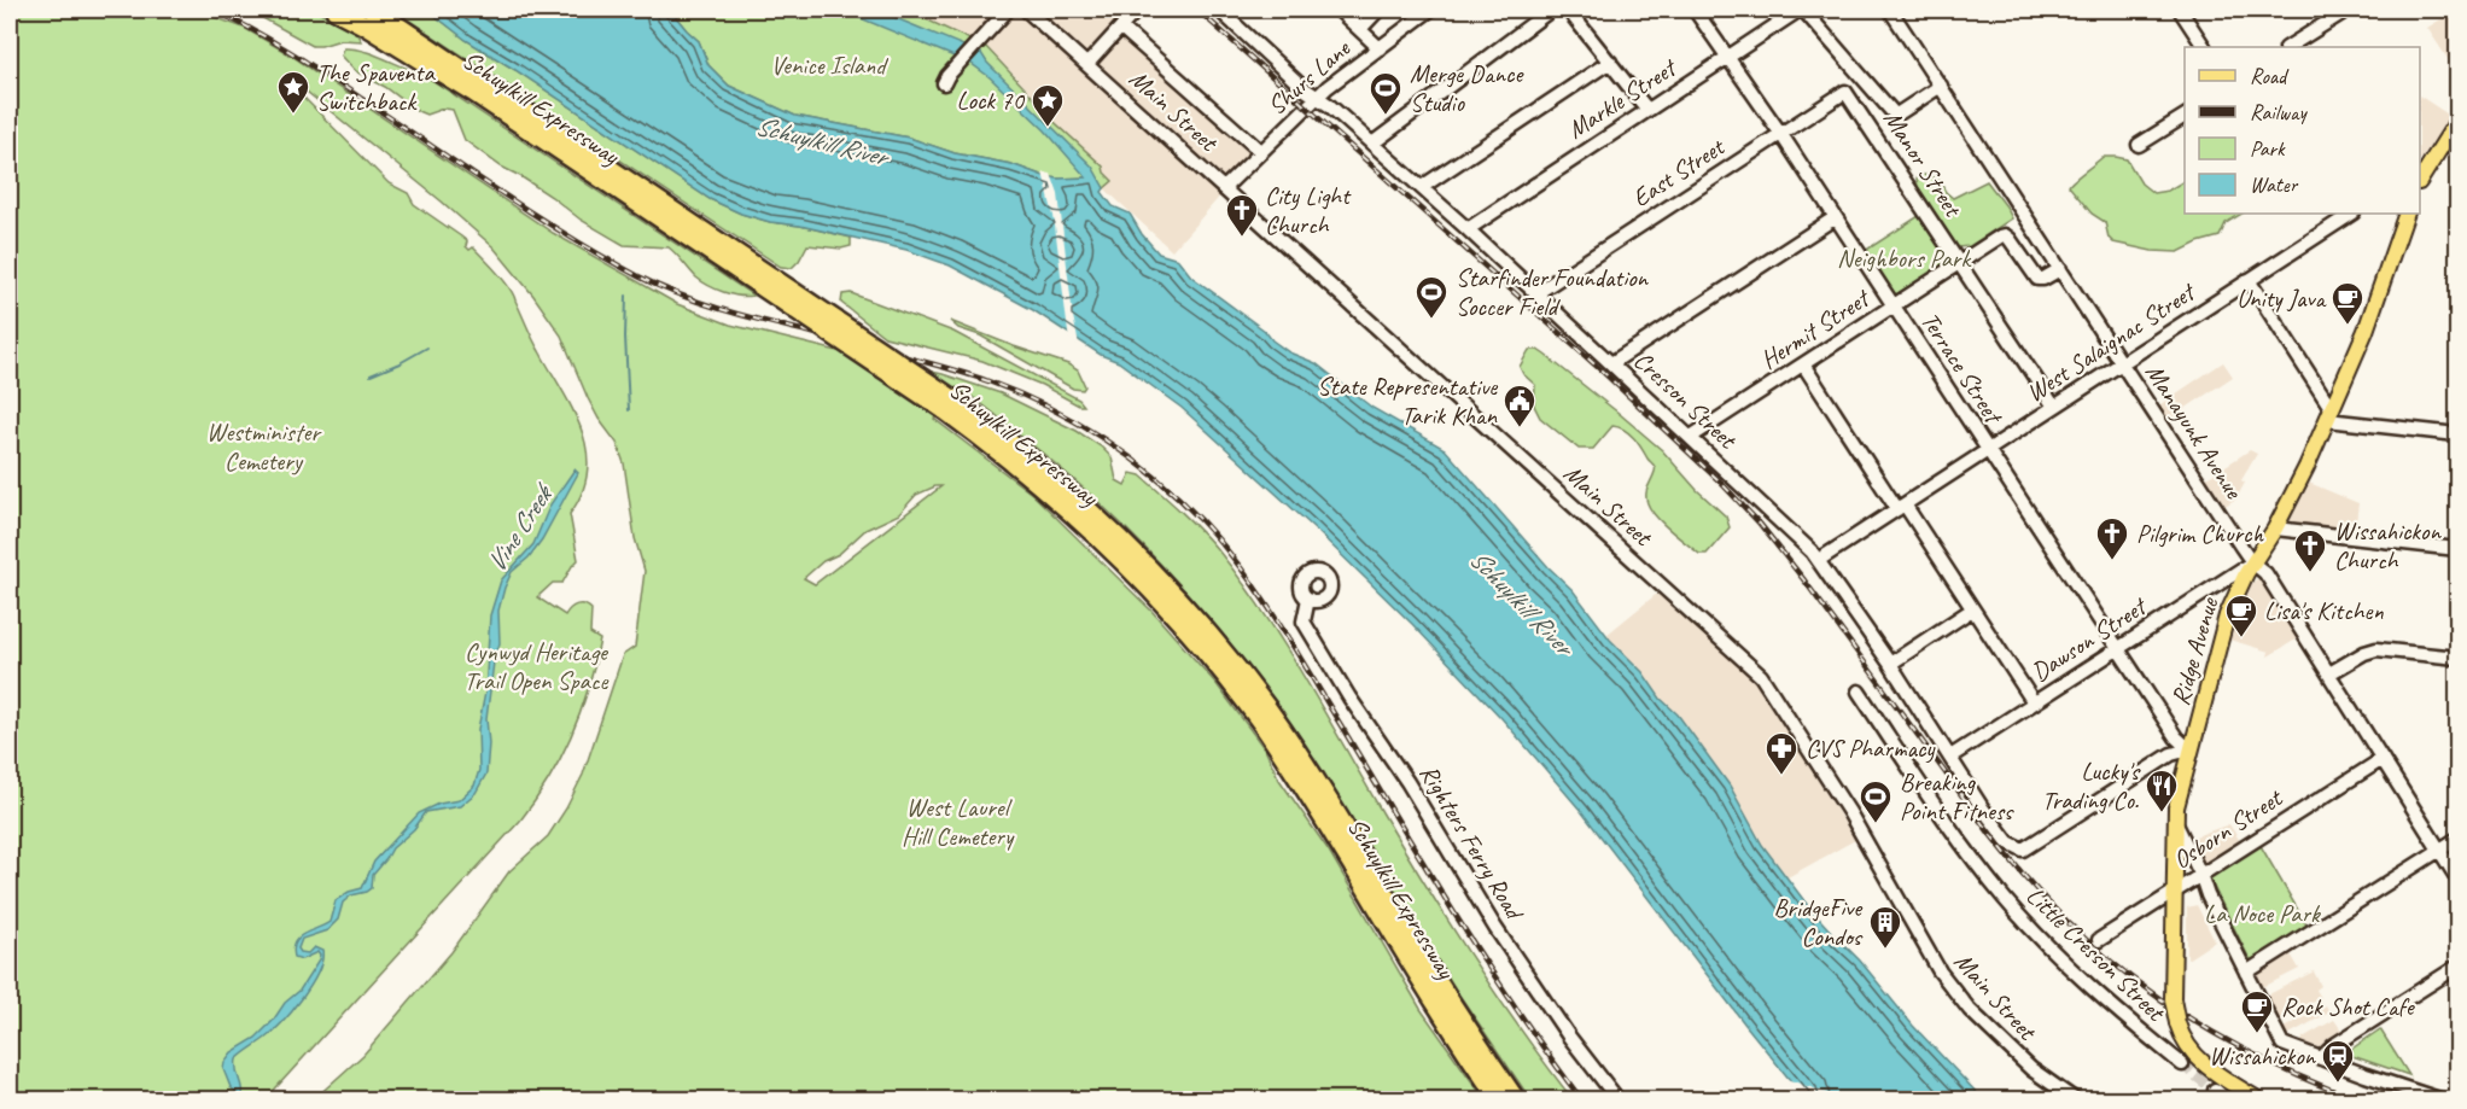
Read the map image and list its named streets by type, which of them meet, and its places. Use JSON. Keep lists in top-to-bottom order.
{
  "streets": {
    "highway": ["Schuylkill Expressway"],
    "main road": ["Ridge Avenue"],
    "street": [
      "Shurs Lane",
      "Markle Street",
      "Main Street",
      "Manor Street",
      "East Street",
      "Hermit Street",
      "West Salaignac Street",
      "Terrace Street",
      "Cresson Street",
      "Manayunk Avenue",
      "Dawson Street",
      "Osborn Street",
      "Righters Ferry Road",
      "Little Cresson Street"
    ]
  },
  "crossings": [
    ["Shurs Lane", "Main Street"],
    ["Shurs Lane", "Cresson Street"],
    ["Markle Street", "Terrace Street"],
    ["Markle Street", "Cresson Street"],
    ["Manor Street", "East Street"],
    ["Manor Street", "Hermit Street"],
    ["Manor Street", "West Salaignac Street"],
    ["East Street", "Terrace Street"],
    ["East Street", "Cresson Street"],
    ["Hermit Street", "Terrace Street"],
    ["Hermit Street", "Cresson Street"],
    ["Hermit Street", "Manayunk Avenue"],
    ["West Salaignac Street", "Terrace Street"],
    ["West Salaignac Street", "Cresson Street"],
    ["West Salaignac Street", "Manayunk Avenue"],
    ["Terrace Street", "Cresson Street"],
    ["Terrace Street", "Dawson Street"],
    ["Terrace Street", "Ridge Avenue"],
    ["Cresson Street", "Dawson Street"],
    ["Cresson Street", "Ridge Avenue"],
    ["Manayunk Avenue", "Dawson Street"],
    ["Manayunk Avenue", "Ridge Avenue"],
    ["Manayunk Avenue", "Osborn Street"],
    ["Dawson Street", "Ridge Avenue"],
    ["Ridge Avenue", "Osborn Street"]
  ],
  "water": ["Schuylkill River", "Vine Creek"],
  "parks": [
    "Venice Island",
    "Neighbors Park",
    "Westminister Cemetery",
    "Cynwyd Heritage Trail Open Space",
    "West Laurel Hill Cemetery",
    "La Noce Park"
  ],
  "places": {
    "place": ["The Spaventa Switchback", "Lock 70"],
    "sports": ["Merge Dance Studio", "Starfinder Foundation Soccer Field", "Breaking Point Fitness"],
    "church": ["City Light Church", "Pilgrim Church", "Wissahickon Church"],
    "cafe": ["Unity Java", "Lisa's Kitchen", "Rock Shot Cafe"],
    "public building": ["State Representative Tarik Khan"],
    "pharmacy": ["CVS Pharmacy"],
    "restaurant": ["Lucky's Trading Co."],
    "building": ["BridgeFive Condos"],
    "station": ["Wissahickon"]
  },
  "legend": [
    "Road",
    "Railway",
    "Park",
    "Water"
  ]
}
